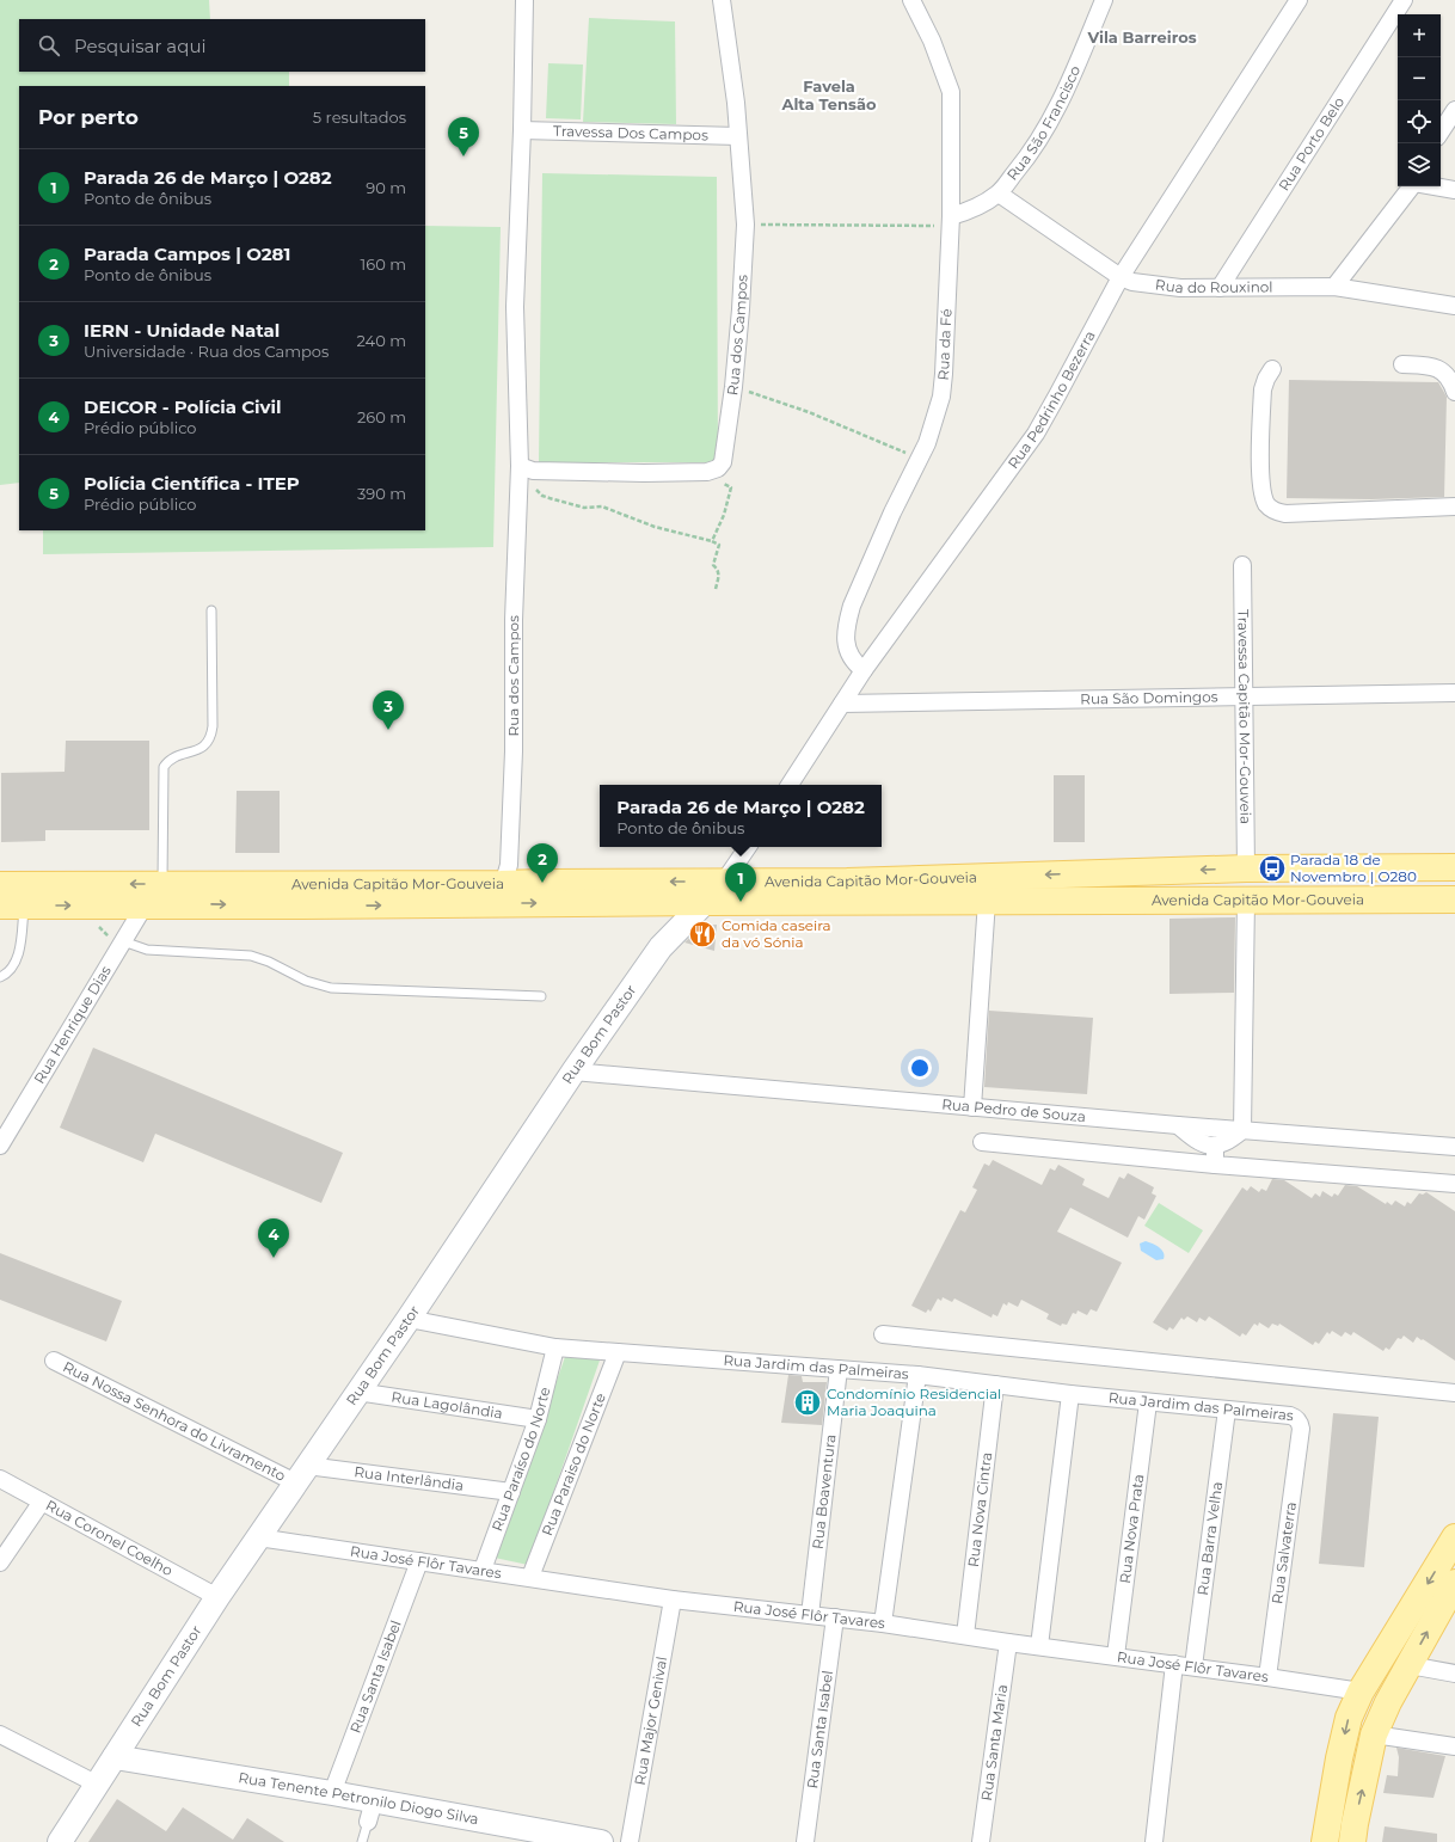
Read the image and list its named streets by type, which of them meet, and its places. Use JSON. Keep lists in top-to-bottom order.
{
  "streets": {
    "main road": ["Avenida Capitão Mor-Gouveia", "Rua Bom Pastor", "Rua Tenente Petronilo Diogo Silva"],
    "street": [
      "Rua São Francisco",
      "Travessa Dos Campos",
      "Rua Porto Belo",
      "Rua do Rouxinol",
      "Rua dos Campos",
      "Rua da Fé",
      "Rua Pedrinho Bezerra",
      "Rua São Domingos",
      "Travessa Capitão Mor-Gouveia",
      "Rua Henrique Dias",
      "Rua Pedro de Souza",
      "Rua Jardim das Palmeiras",
      "Rua Lagolândia",
      "Rua Nossa Senhora do Livramento",
      "Rua Paraíso do Norte",
      "Rua Paraiso do Norte",
      "Rua Interlândia",
      "Rua Boaventura",
      "Rua Nova Cintra",
      "Rua Nova Prata",
      "Rua Coronel Coelho",
      "Rua Barra Velha",
      "Rua Salvaterra",
      "Rua José Flôr Tavares",
      "Rua Santa Isabel",
      "Rua Major Genival",
      "Rua Santa Maria"
    ]
  },
  "crossings": [
    ["Rua São Francisco", "Rua do Rouxinol"],
    ["Rua São Francisco", "Rua da Fé"],
    ["Travessa Dos Campos", "Rua dos Campos"],
    ["Rua Porto Belo", "Rua do Rouxinol"],
    ["Rua do Rouxinol", "Rua Pedrinho Bezerra"],
    ["Rua dos Campos", "Avenida Capitão Mor-Gouveia"],
    ["Rua da Fé", "Rua Pedrinho Bezerra"],
    ["Rua Pedrinho Bezerra", "Rua São Domingos"],
    ["Rua São Domingos", "Travessa Capitão Mor-Gouveia"],
    ["Travessa Capitão Mor-Gouveia", "Avenida Capitão Mor-Gouveia"],
    ["Avenida Capitão Mor-Gouveia", "Rua Henrique Dias"],
    ["Avenida Capitão Mor-Gouveia", "Rua Bom Pastor"],
    ["Rua Bom Pastor", "Rua Pedro de Souza"],
    ["Rua Bom Pastor", "Rua Jardim das Palmeiras"],
    ["Rua Bom Pastor", "Rua Lagolândia"],
    ["Rua Bom Pastor", "Rua Nossa Senhora do Livramento"],
    ["Rua Bom Pastor", "Rua Interlândia"],
    ["Rua Bom Pastor", "Rua Coronel Coelho"],
    ["Rua Bom Pastor", "Rua José Flôr Tavares"],
    ["Rua Bom Pastor", "Rua Tenente Petronilo Diogo Silva"],
    ["Rua Jardim das Palmeiras", "Rua Paraíso do Norte"],
    ["Rua Jardim das Palmeiras", "Rua Paraiso do Norte"],
    ["Rua Jardim das Palmeiras", "Rua Boaventura"],
    ["Rua Jardim das Palmeiras", "Rua Nova Cintra"],
    ["Rua Jardim das Palmeiras", "Rua Nova Prata"],
    ["Rua Jardim das Palmeiras", "Rua Barra Velha"],
    ["Rua Jardim das Palmeiras", "Rua Salvaterra"],
    ["Rua Lagolândia", "Rua Paraíso do Norte"],
    ["Rua Nossa Senhora do Livramento", "Rua Interlândia"],
    ["Rua Paraíso do Norte", "Rua Interlândia"],
    ["Rua Paraíso do Norte", "Rua José Flôr Tavares"],
    ["Rua Paraiso do Norte", "Rua José Flôr Tavares"],
    ["Rua Boaventura", "Rua José Flôr Tavares"],
    ["Rua Nova Cintra", "Rua José Flôr Tavares"],
    ["Rua Nova Prata", "Rua José Flôr Tavares"],
    ["Rua Barra Velha", "Rua José Flôr Tavares"],
    ["Rua Salvaterra", "Rua José Flôr Tavares"],
    ["Rua José Flôr Tavares", "Rua Santa Isabel"],
    ["Rua José Flôr Tavares", "Rua Major Genival"],
    ["Rua José Flôr Tavares", "Rua Santa Maria"],
    ["Rua Santa Isabel", "Rua Tenente Petronilo Diogo Silva"]
  ],
  "districts": ["Vila Barreiros", "Favela Alta Tensão"],
  "places": {
    "bus stop": ["Parada 18 de Novembro | O280"],
    "restaurant": ["Comida caseira da vó Sónia"],
    "building": ["Condomínio Residencial Maria Joaquina"]
  },
  "page": {
    "map_buttons": ["+", "−"],
    "search": "Pesquisar aqui",
    "heading": ["Por perto", "5 resultados"],
    "pins": [
      "5",
      "3",
      "2",
      "1",
      "4"
    ],
    "list": [
      {
        "mark": "1",
        "name": "Parada 26 de Março | O282",
        "note": "Ponto de ônibus",
        "value": "90 m"
      },
      {
        "mark": "2",
        "name": "Parada Campos | O281",
        "note": "Ponto de ônibus",
        "value": "160 m"
      },
      {
        "mark": "3",
        "name": "IERN - Unidade Natal",
        "note": "Universidade · Rua dos Campos",
        "value": "240 m"
      },
      {
        "mark": "4",
        "name": "DEICOR - Polícia Civil",
        "note": "Prédio público",
        "value": "260 m"
      },
      {
        "mark": "5",
        "name": "Polícia Científica - ITEP",
        "note": "Prédio público",
        "value": "390 m"
      }
    ],
    "popup": ["Parada 26 de Março | O282", "Ponto de ônibus"]
  }
}
